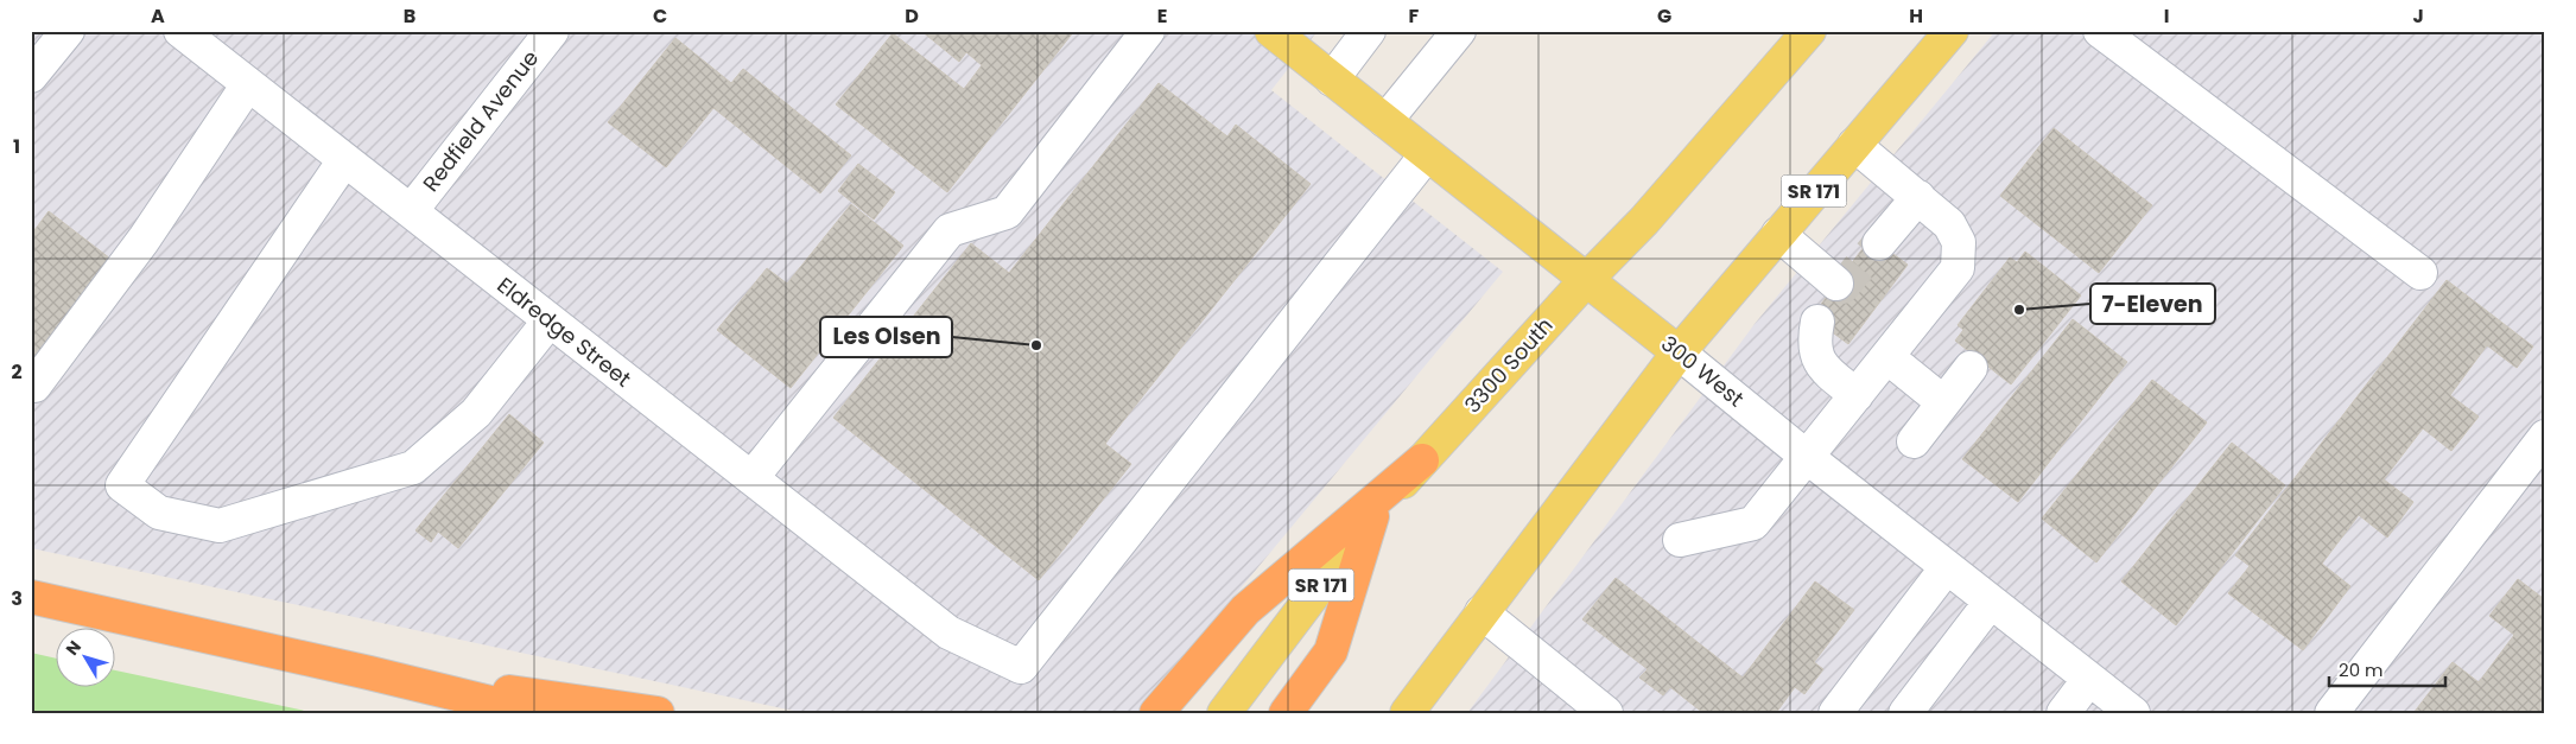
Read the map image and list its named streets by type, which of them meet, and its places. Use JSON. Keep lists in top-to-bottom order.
{
  "streets": {
    "main road": ["SR 171", "3300 South", "300 West"],
    "street": ["Redfield Avenue", "Eldredge Street"]
  },
  "crossings": [
    ["Redfield Avenue", "Eldredge Street"],
    ["SR 171", "300 West"],
    ["Eldredge Street", "300 West"],
    ["3300 South", "300 West"]
  ],
  "places": ["7-Eleven", "Les Olsen"],
  "scale_bar": "20 m",
  "north": "top left",
  "grid": {
    "columns": [
      "A",
      "B",
      "C",
      "D",
      "E",
      "F",
      "G",
      "H",
      "I",
      "J"
    ],
    "rows": ["1", "2", "3"]
  }
}
